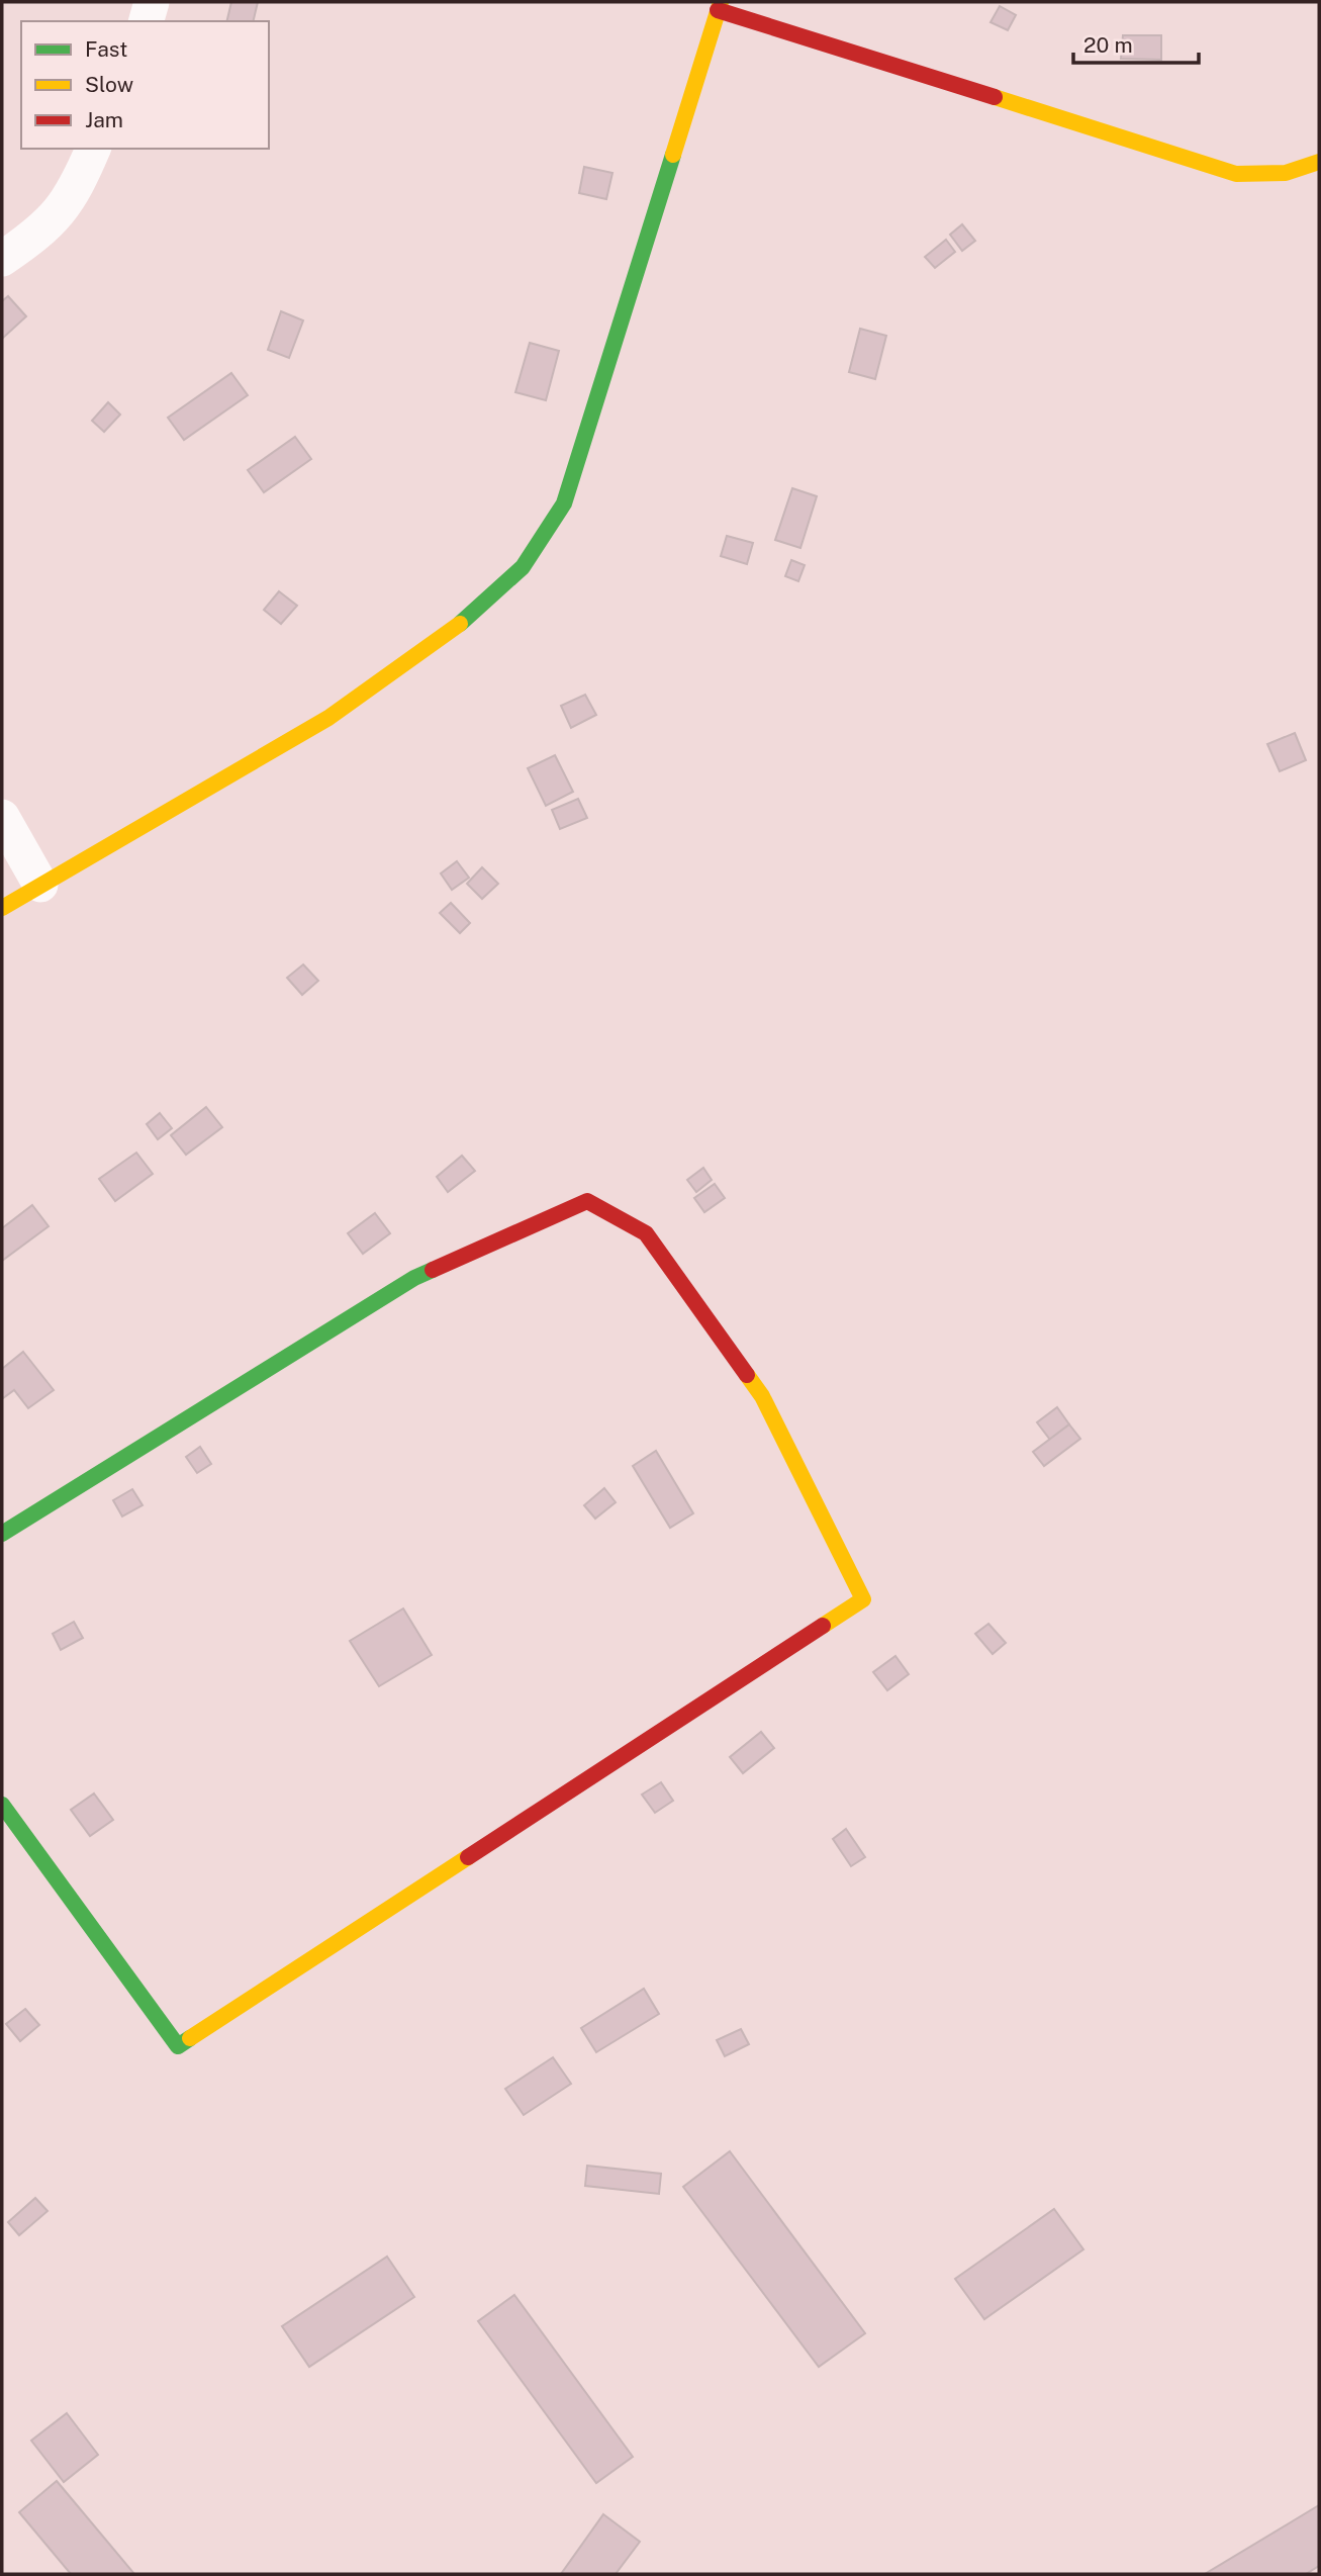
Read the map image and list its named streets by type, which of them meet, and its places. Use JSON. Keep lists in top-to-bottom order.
{
  "legend": ["Fast", "Slow", "Jam"],
  "scale_bar": "20 m"
}
